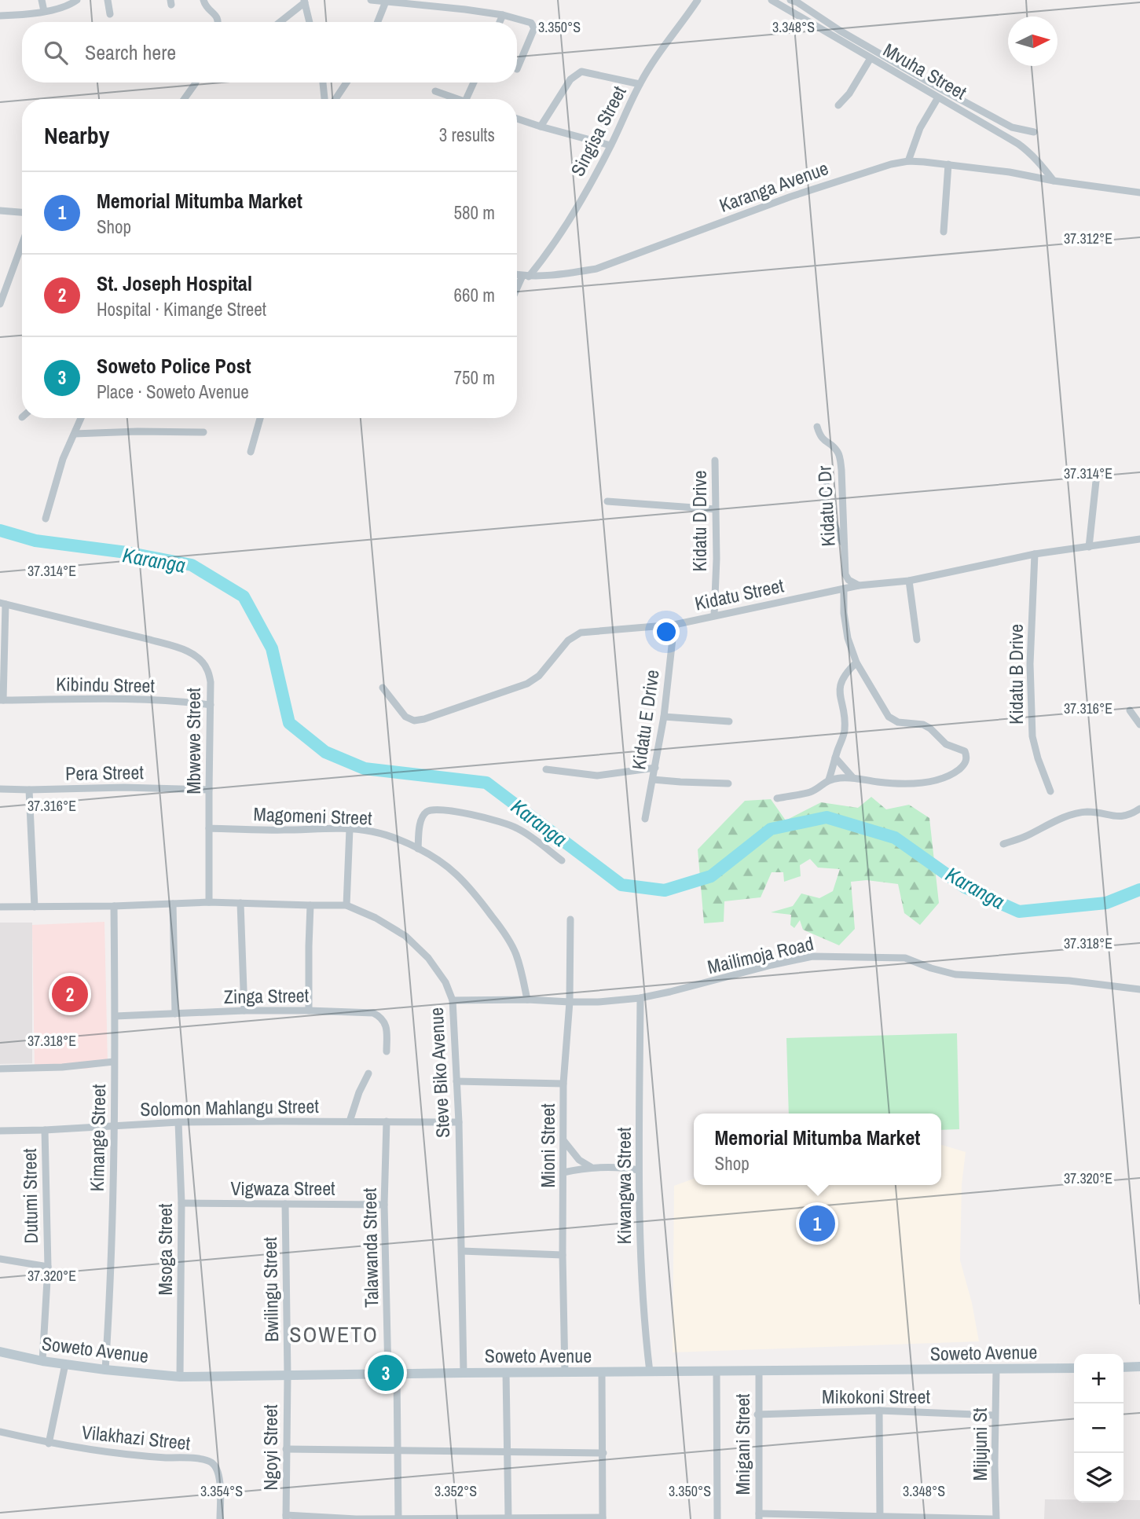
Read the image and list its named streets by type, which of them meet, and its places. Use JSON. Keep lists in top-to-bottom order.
{
  "streets": {
    "street": [
      "Mvuha Street",
      "Singisa Street",
      "Karanga Avenue",
      "Kidatu C Dr",
      "Kidatu D Drive",
      "Kidatu Street",
      "Kidatu B Drive",
      "Kibindu Street",
      "Kidatu E Drive",
      "Mbwewe Street",
      "Pera Street",
      "Magomeni Street",
      "Mailimoja Road",
      "Zinga Street",
      "Steve Biko Avenue",
      "Solomon Mahlangu Street",
      "Kimange Street",
      "Mioni Street",
      "Kiwangwa Street",
      "Vigwaza Street",
      "Dutumi Street",
      "Talawanda Street",
      "Msoga Street",
      "Bwilingu Street",
      "Soweto Avenue",
      "Mikokoni Street",
      "Vilakhazi Street",
      "Mnigani Street",
      "Mijujuni St",
      "Ngoyi Street"
    ]
  },
  "crossings": [
    ["Mvuha Street", "Karanga Avenue"],
    ["Singisa Street", "Karanga Avenue"],
    ["Kidatu C Dr", "Kidatu Street"],
    ["Kidatu D Drive", "Kidatu Street"],
    ["Kidatu Street", "Kidatu B Drive"],
    ["Kidatu Street", "Kidatu E Drive"],
    ["Kibindu Street", "Mbwewe Street"],
    ["Mbwewe Street", "Pera Street"],
    ["Mbwewe Street", "Magomeni Street"],
    ["Mbwewe Street", "Steve Biko Avenue"],
    ["Magomeni Street", "Mailimoja Road"],
    ["Mailimoja Road", "Steve Biko Avenue"],
    ["Mailimoja Road", "Mioni Street"],
    ["Mailimoja Road", "Kiwangwa Street"],
    ["Zinga Street", "Kimange Street"],
    ["Steve Biko Avenue", "Solomon Mahlangu Street"],
    ["Steve Biko Avenue", "Kimange Street"],
    ["Steve Biko Avenue", "Soweto Avenue"],
    ["Solomon Mahlangu Street", "Kimange Street"],
    ["Solomon Mahlangu Street", "Dutumi Street"],
    ["Solomon Mahlangu Street", "Talawanda Street"],
    ["Solomon Mahlangu Street", "Msoga Street"],
    ["Kimange Street", "Soweto Avenue"],
    ["Mioni Street", "Soweto Avenue"],
    ["Kiwangwa Street", "Soweto Avenue"],
    ["Vigwaza Street", "Talawanda Street"],
    ["Vigwaza Street", "Msoga Street"],
    ["Vigwaza Street", "Bwilingu Street"],
    ["Dutumi Street", "Soweto Avenue"],
    ["Talawanda Street", "Soweto Avenue"],
    ["Msoga Street", "Soweto Avenue"],
    ["Bwilingu Street", "Soweto Avenue"],
    ["Bwilingu Street", "Ngoyi Street"],
    ["Soweto Avenue", "Mnigani Street"],
    ["Soweto Avenue", "Mijujuni St"],
    ["Soweto Avenue", "Ngoyi Street"],
    ["Mikokoni Street", "Mnigani Street"],
    ["Mikokoni Street", "Mijujuni St"]
  ],
  "districts": ["SOWETO"],
  "water": ["Karanga"],
  "north": "right",
  "page": {
    "search": "Search here",
    "heading": ["Nearby", "3 results"],
    "list": [
      {
        "mark": "1",
        "name": "Memorial Mitumba Market",
        "note": "Shop",
        "value": "580 m"
      },
      {
        "mark": "2",
        "name": "St. Joseph Hospital",
        "note": "Hospital · Kimange Street",
        "value": "660 m"
      },
      {
        "mark": "3",
        "name": "Soweto Police Post",
        "note": "Place · Soweto Avenue",
        "value": "750 m"
      }
    ],
    "pins": ["2", "1", "3"],
    "popup": ["Memorial Mitumba Market", "Shop"],
    "map_buttons": ["+", "−"]
  },
  "coordinates": [
    "3.350°S",
    "3.348°S",
    "37.312°E",
    "37.314°E",
    "37.316°E",
    "37.318°E",
    "37.320°E",
    "3.354°S",
    "3.352°S"
  ]
}
